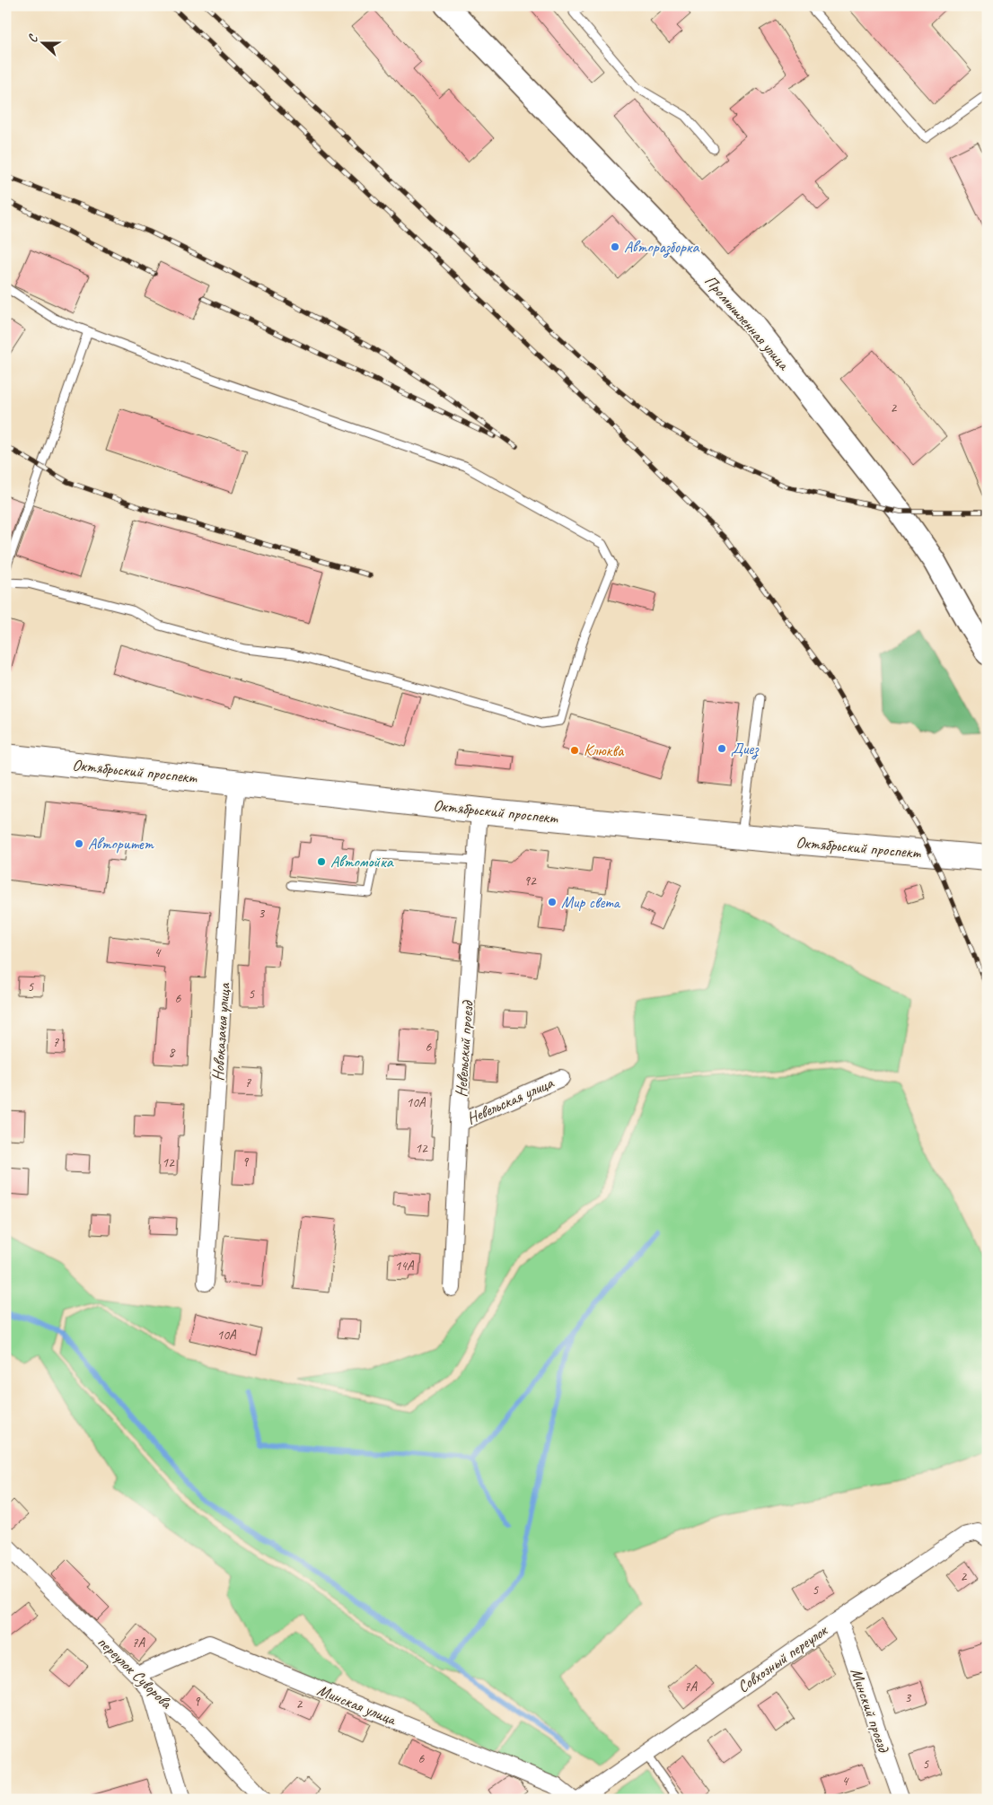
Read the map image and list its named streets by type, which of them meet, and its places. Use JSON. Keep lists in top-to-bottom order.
{
  "streets": {
    "main road": ["Промышленная улица", "Октябрьский проспект"],
    "street": [
      "Новоказачья улица",
      "Невельский проезд",
      "Невельская улица",
      "Совхозный переулок",
      "переулок Суворова",
      "Минская улица",
      "Минский проезд"
    ]
  },
  "crossings": [
    ["Октябрьский проспект", "Новоказачья улица"],
    ["Октябрьский проспект", "Невельский проезд"],
    ["Невельский проезд", "Невельская улица"],
    ["Совхозный переулок", "Минский проезд"],
    ["переулок Суворова", "Минская улица"]
  ],
  "places": [
    "Авторазборка",
    "Диез",
    "Клюква",
    "Авторитет",
    "Автомойка",
    "Мир света"
  ],
  "house_numbers": [
    "2",
    "92",
    "3",
    "4",
    "5",
    "5",
    "6",
    "7",
    "6",
    "8",
    "7",
    "10А",
    "12",
    "9",
    "12",
    "14А",
    "10А",
    "2",
    "5",
    "7А",
    "7А",
    "3",
    "9",
    "2",
    "6",
    "5",
    "4"
  ],
  "north": "left"
}
